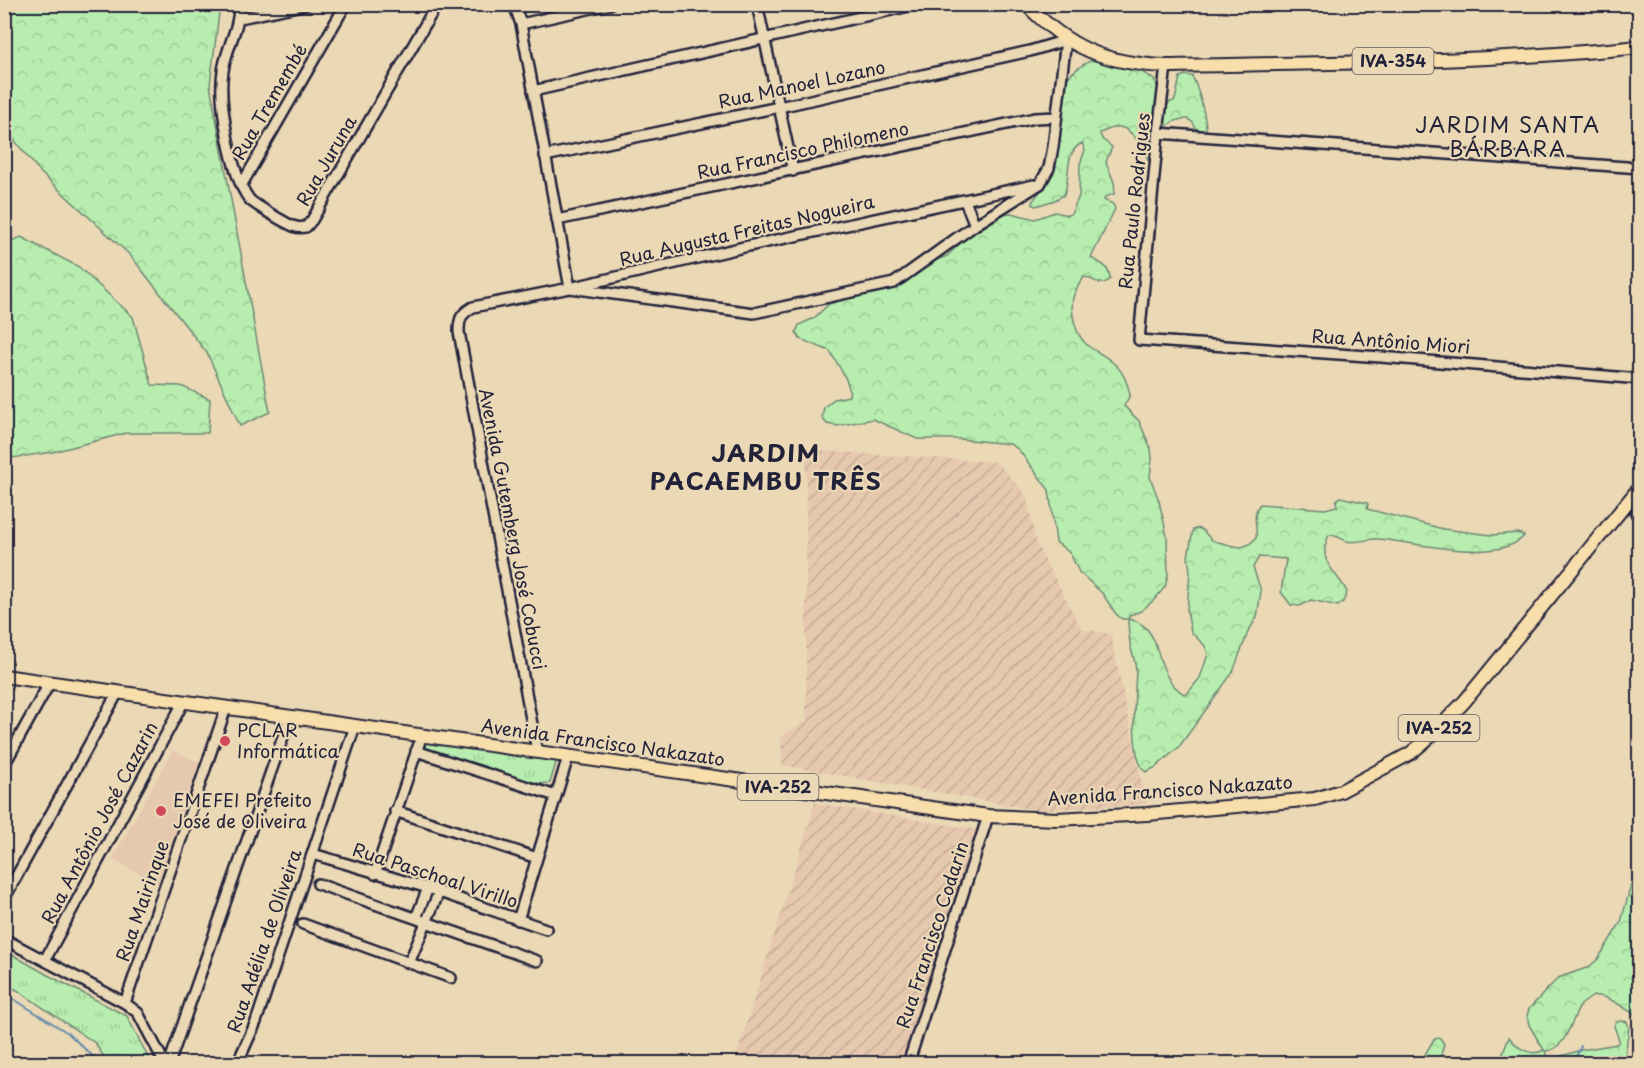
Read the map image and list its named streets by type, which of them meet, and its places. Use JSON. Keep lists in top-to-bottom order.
{
  "streets": {
    "main road": ["IVA-354", "IVA-252", "Avenida Francisco Nakazato"],
    "street": [
      "Rua Manoel Lozano",
      "Rua Tremembé",
      "Rua Francisco Philomeno",
      "Rua Juruna",
      "Rua Paulo Rodrigues",
      "Rua Augusta Freitas Nogueira",
      "Rua Antônio Miori",
      "Avenida Gutemberg José Cobucci",
      "Rua Antônio José Cazarin",
      "Rua Paschoal Virillo",
      "Rua Mairinque",
      "Rua Francisco Codarin",
      "Rua Adélia de Oliveira"
    ]
  },
  "crossings": [
    ["IVA-354", "Rua Manoel Lozano"],
    ["IVA-354", "Rua Paulo Rodrigues"],
    ["Rua Tremembé", "Rua Juruna"],
    ["Rua Paulo Rodrigues", "Rua Antônio Miori"],
    ["Rua Augusta Freitas Nogueira", "Avenida Gutemberg José Cobucci"],
    ["Avenida Gutemberg José Cobucci", "Avenida Francisco Nakazato"],
    ["Avenida Francisco Nakazato", "Rua Antônio José Cazarin"],
    ["Avenida Francisco Nakazato", "Rua Mairinque"],
    ["Avenida Francisco Nakazato", "Rua Francisco Codarin"],
    ["Avenida Francisco Nakazato", "Rua Adélia de Oliveira"],
    ["Rua Paschoal Virillo", "Rua Adélia de Oliveira"]
  ],
  "districts": ["JARDIM SANTA BÁRBARA", "JARDIM PACAEMBU TRÊS"],
  "places": ["PCLAR Informática", "EMEFEI Prefeito José de Oliveira"]
}
